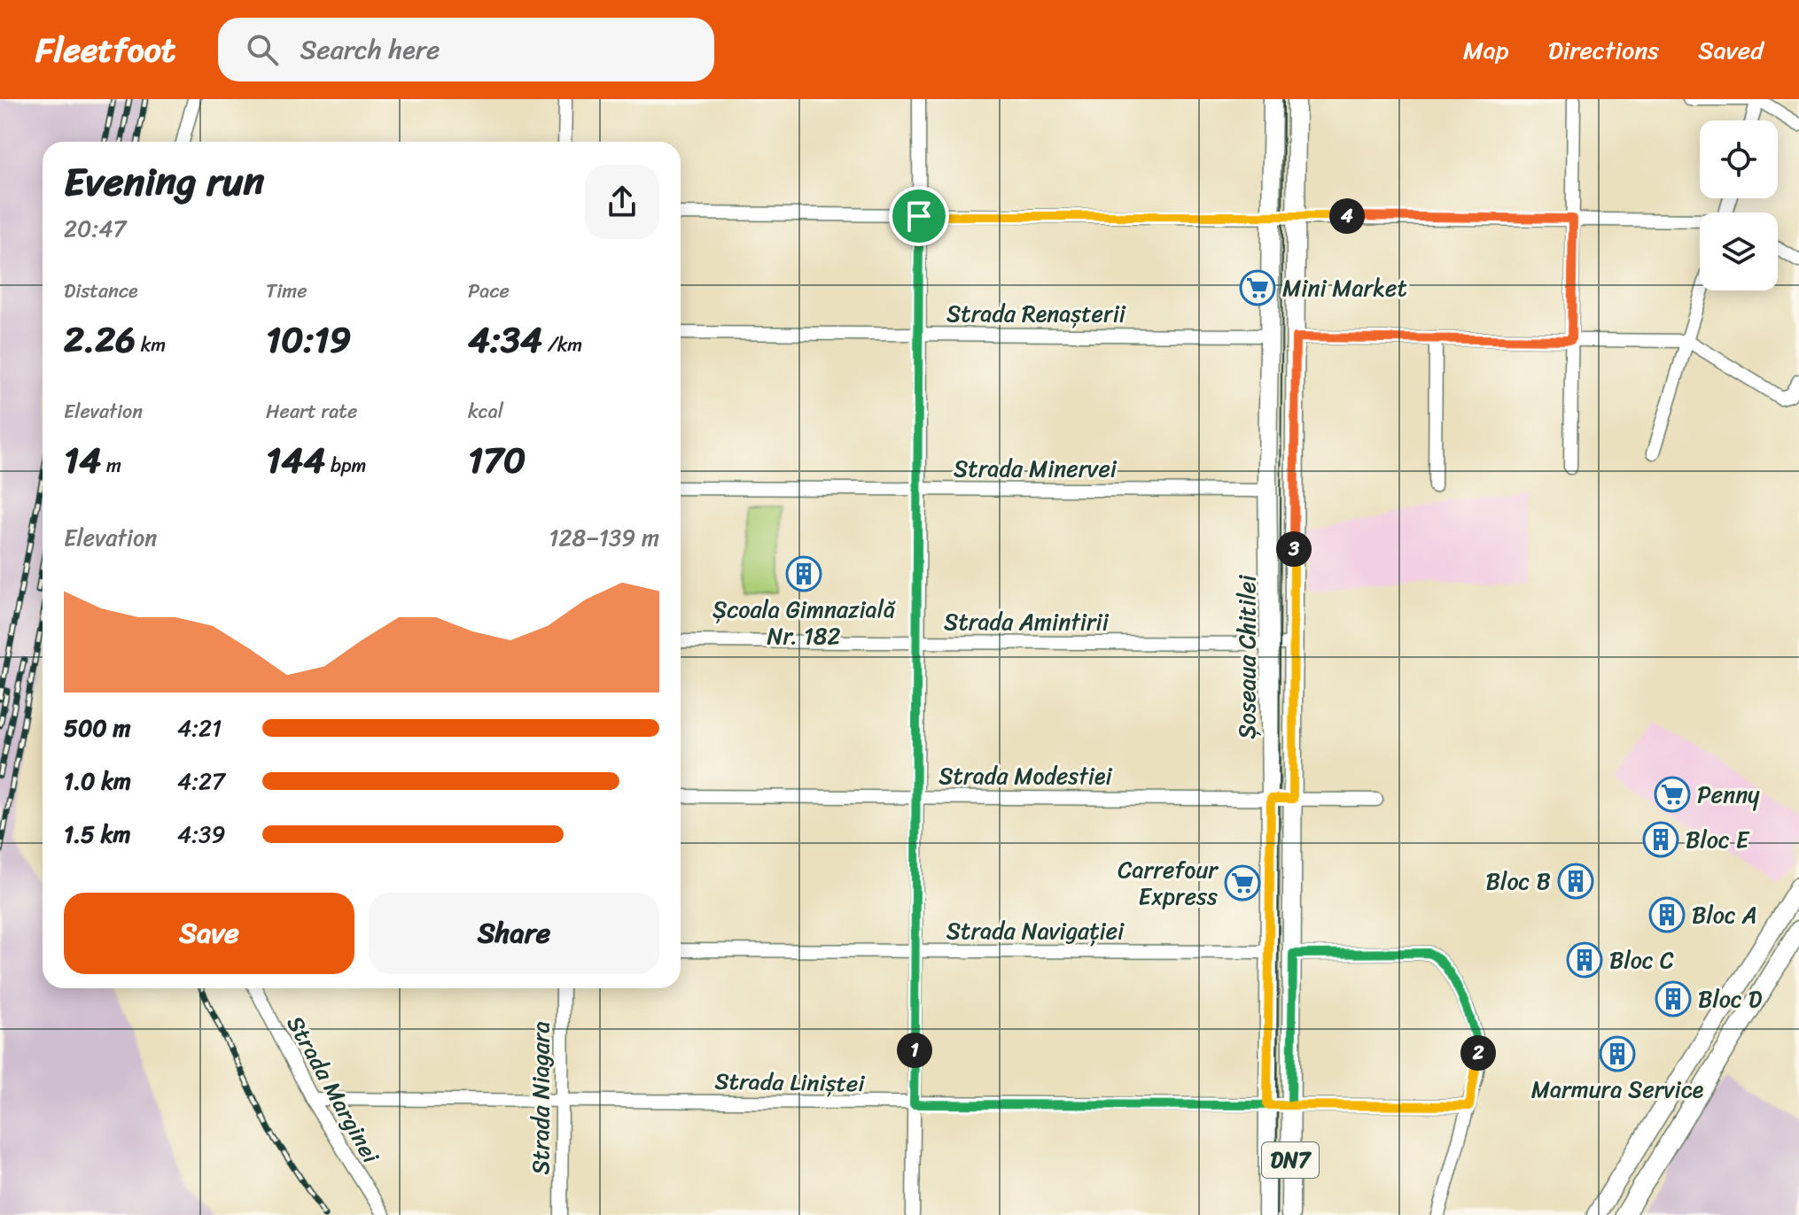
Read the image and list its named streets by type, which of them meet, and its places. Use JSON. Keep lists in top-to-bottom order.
{
  "streets": {
    "main road": ["Șoseaua Chitilei", "DN7"],
    "street": [
      "Strada Renașterii",
      "Strada Minervei",
      "Strada Amintirii",
      "Strada Modestiei",
      "Strada Navigației",
      "Strada Liniștei",
      "Strada Marginei",
      "Strada Niagara"
    ]
  },
  "crossings": [
    ["Strada Renașterii", "Șoseaua Chitilei"],
    ["Strada Minervei", "Șoseaua Chitilei"],
    ["Strada Amintirii", "Șoseaua Chitilei"],
    ["Șoseaua Chitilei", "Strada Modestiei"],
    ["Șoseaua Chitilei", "Strada Navigației"],
    ["Șoseaua Chitilei", "Strada Liniștei"],
    ["Strada Liniștei", "Strada Marginei"],
    ["Strada Liniștei", "Strada Niagara"]
  ],
  "places": {
    "supermarket": ["Mini Market", "Penny", "Carrefour Express"],
    "building": [
      "Școala Gimnazială Nr. 182",
      "Bloc E",
      "Bloc B",
      "Bloc A",
      "Bloc C",
      "Bloc D",
      "Marmura Service"
    ]
  },
  "page": {
    "header": "Fleetfoot",
    "search": "Search here",
    "nav": ["Map", "Directions", "Saved"],
    "heading": ["Evening run", "20:47"],
    "pins": [
      "4",
      "3",
      "1",
      "2"
    ],
    "stats": [
      ["Distance", "2.26 km"],
      ["Time", "10:19"],
      ["Pace", "4:34 /km"],
      ["Elevation", "14 m"],
      ["Heart rate", "144 bpm"],
      ["kcal", "170"]
    ],
    "chart": ["Elevation", "128–139 m"],
    "list": [
      {
        "name": "500 m",
        "note": "4:21"
      },
      {
        "name": "1.0 km",
        "note": "4:27"
      },
      {
        "name": "1.5 km",
        "note": "4:39"
      }
    ],
    "buttons": ["Save", "Share"]
  }
}
